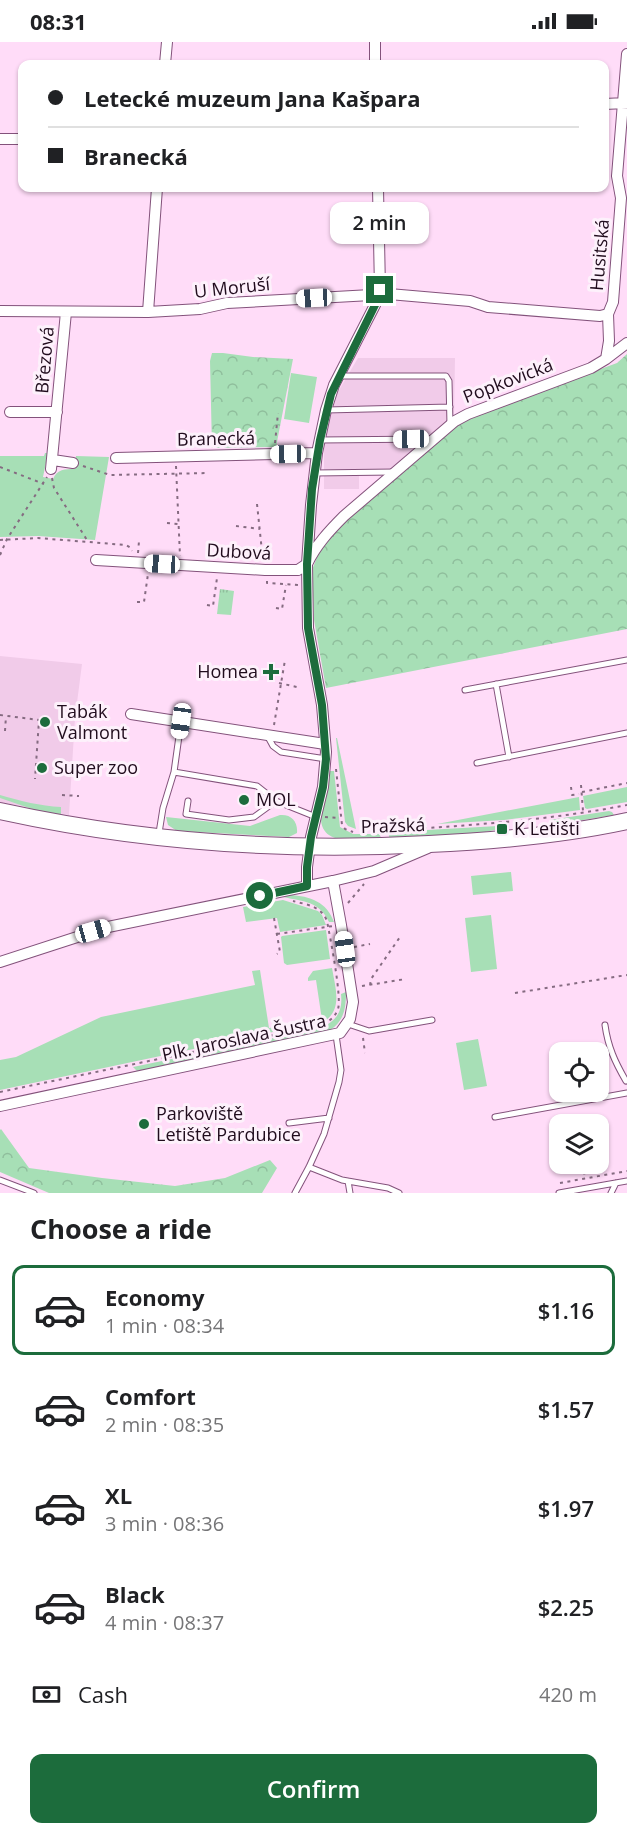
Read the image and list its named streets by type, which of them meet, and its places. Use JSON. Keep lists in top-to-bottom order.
{
  "streets": {
    "main road": ["Pražská"],
    "street": [
      "Husitská",
      "U Moruší",
      "Březová",
      "Popkovická",
      "Branecká",
      "Dubová",
      "Plk. Jaroslava Šustra"
    ]
  },
  "crossings": [
    ["Husitská", "U Moruší"],
    ["Husitská", "Popkovická"],
    ["U Moruší", "Březová"],
    ["Popkovická", "Dubová"]
  ],
  "places": {
    "health": ["Homea"],
    "other": [
      "Tabák Valmont",
      "Super zoo",
      "MOL",
      "Parkoviště Letiště Pardubice"
    ],
    "transit": ["K Letišti"]
  },
  "page": {
    "status": "08:31",
    "banner": ["Letecké muzeum Jana Kašpara", "Branecká"],
    "bubble": "2 min",
    "heading": "Choose a ride",
    "list": [
      {
        "name": "Economy",
        "note": "1 min · 08:34",
        "value": "$1.16"
      },
      {
        "name": "Comfort",
        "note": "2 min · 08:35",
        "value": "$1.57"
      },
      {
        "name": "XL",
        "note": "3 min · 08:36",
        "value": "$1.97"
      },
      {
        "name": "Black",
        "note": "4 min · 08:37",
        "value": "$2.25"
      }
    ],
    "pay": ["Cash", "420 m"],
    "buttons": "Confirm"
  }
}
